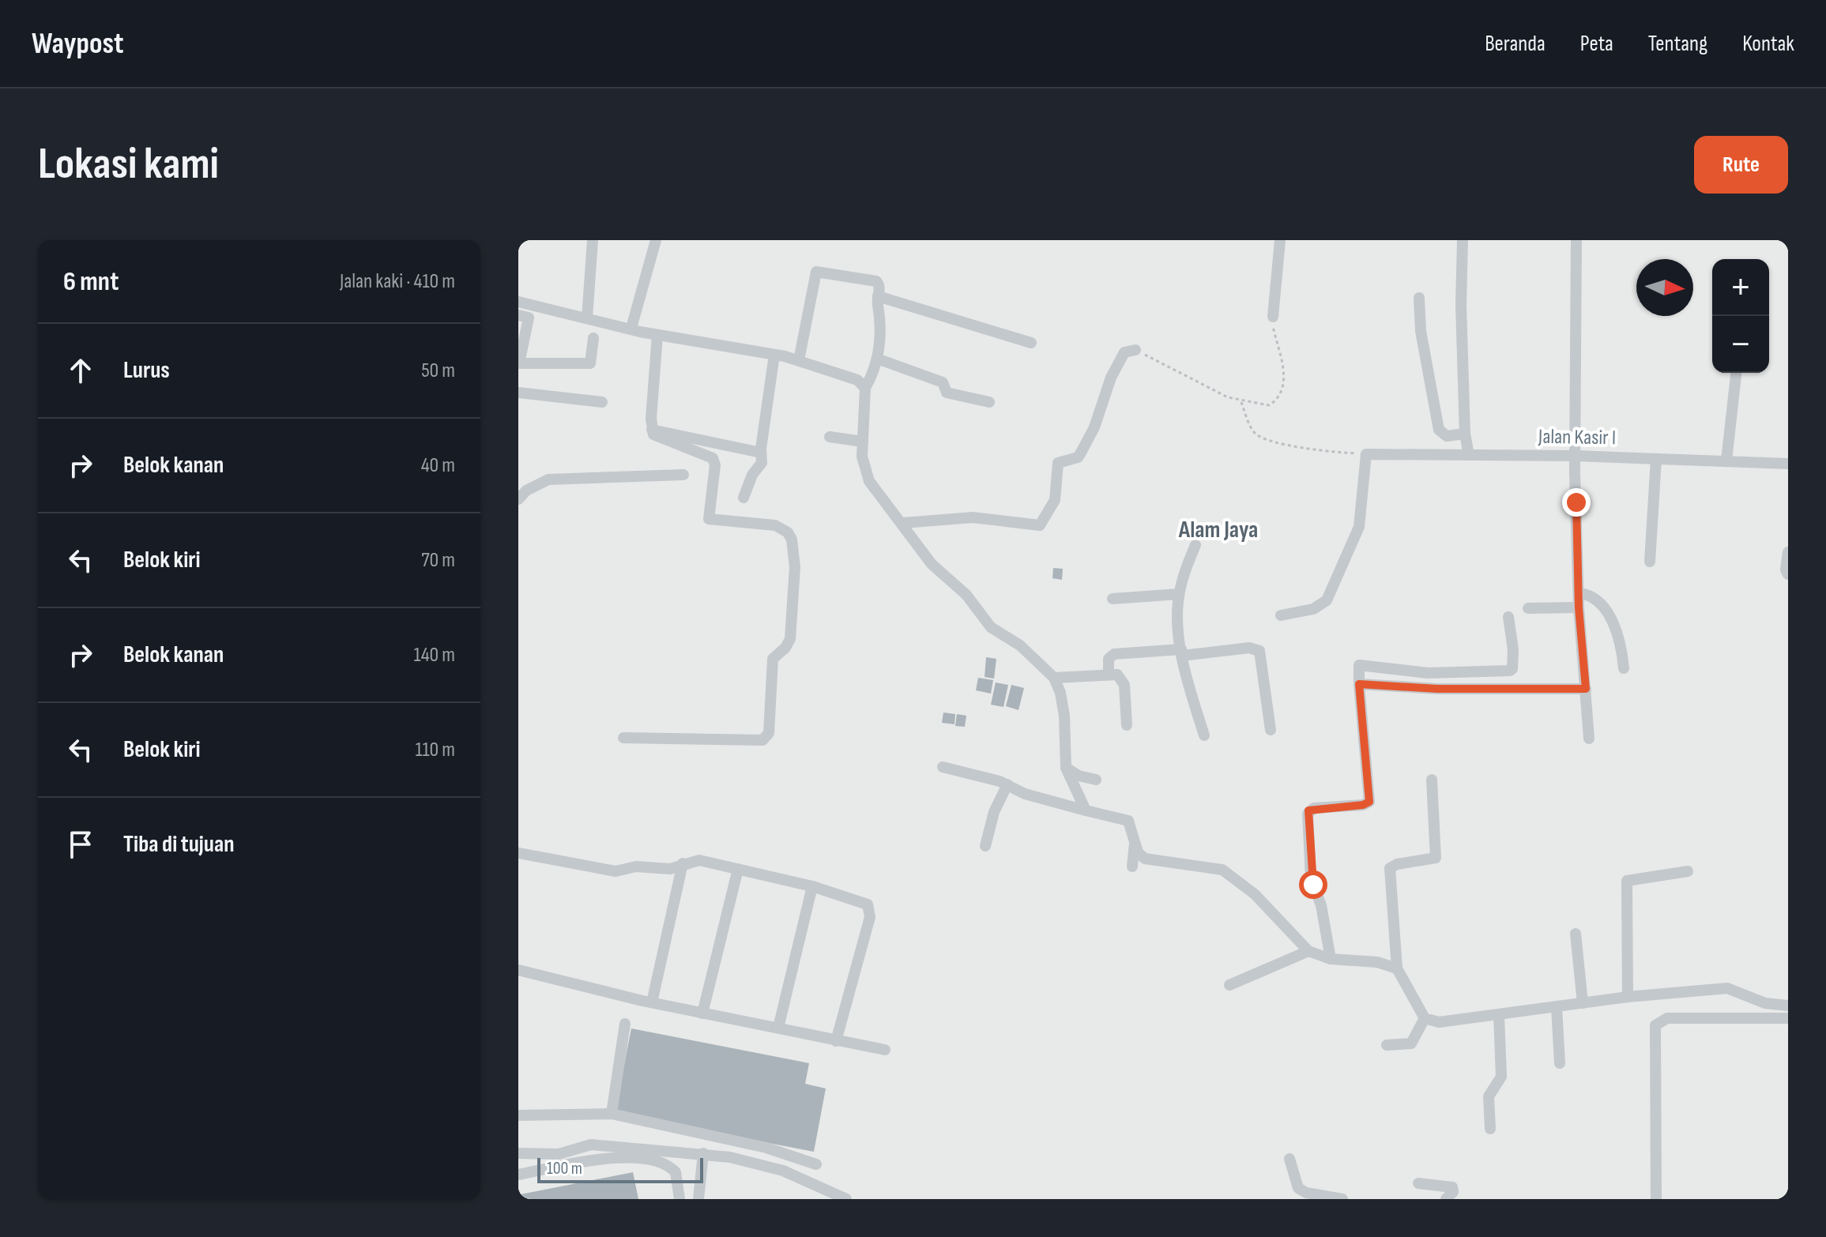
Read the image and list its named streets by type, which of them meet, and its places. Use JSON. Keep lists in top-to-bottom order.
{
  "streets": {
    "street": ["Jalan Kasir I"]
  },
  "districts": ["Alam Jaya"],
  "scale_bar": "100 m",
  "north": "right",
  "page": {
    "header": "Waypost",
    "nav": [
      "Beranda",
      "Peta",
      "Tentang",
      "Kontak"
    ],
    "buttons": "Rute",
    "title": "Lokasi kami",
    "heading": ["6 mnt", "Jalan kaki · 410 m"],
    "map_buttons": ["+", "−"],
    "list": [
      ["Lurus", "50 m"],
      ["Belok kanan", "40 m"],
      ["Belok kiri", "70 m"],
      ["Belok kanan", "140 m"],
      ["Belok kiri", "110 m"],
      "Tiba di tujuan"
    ],
    "scale": "100 m"
  }
}
